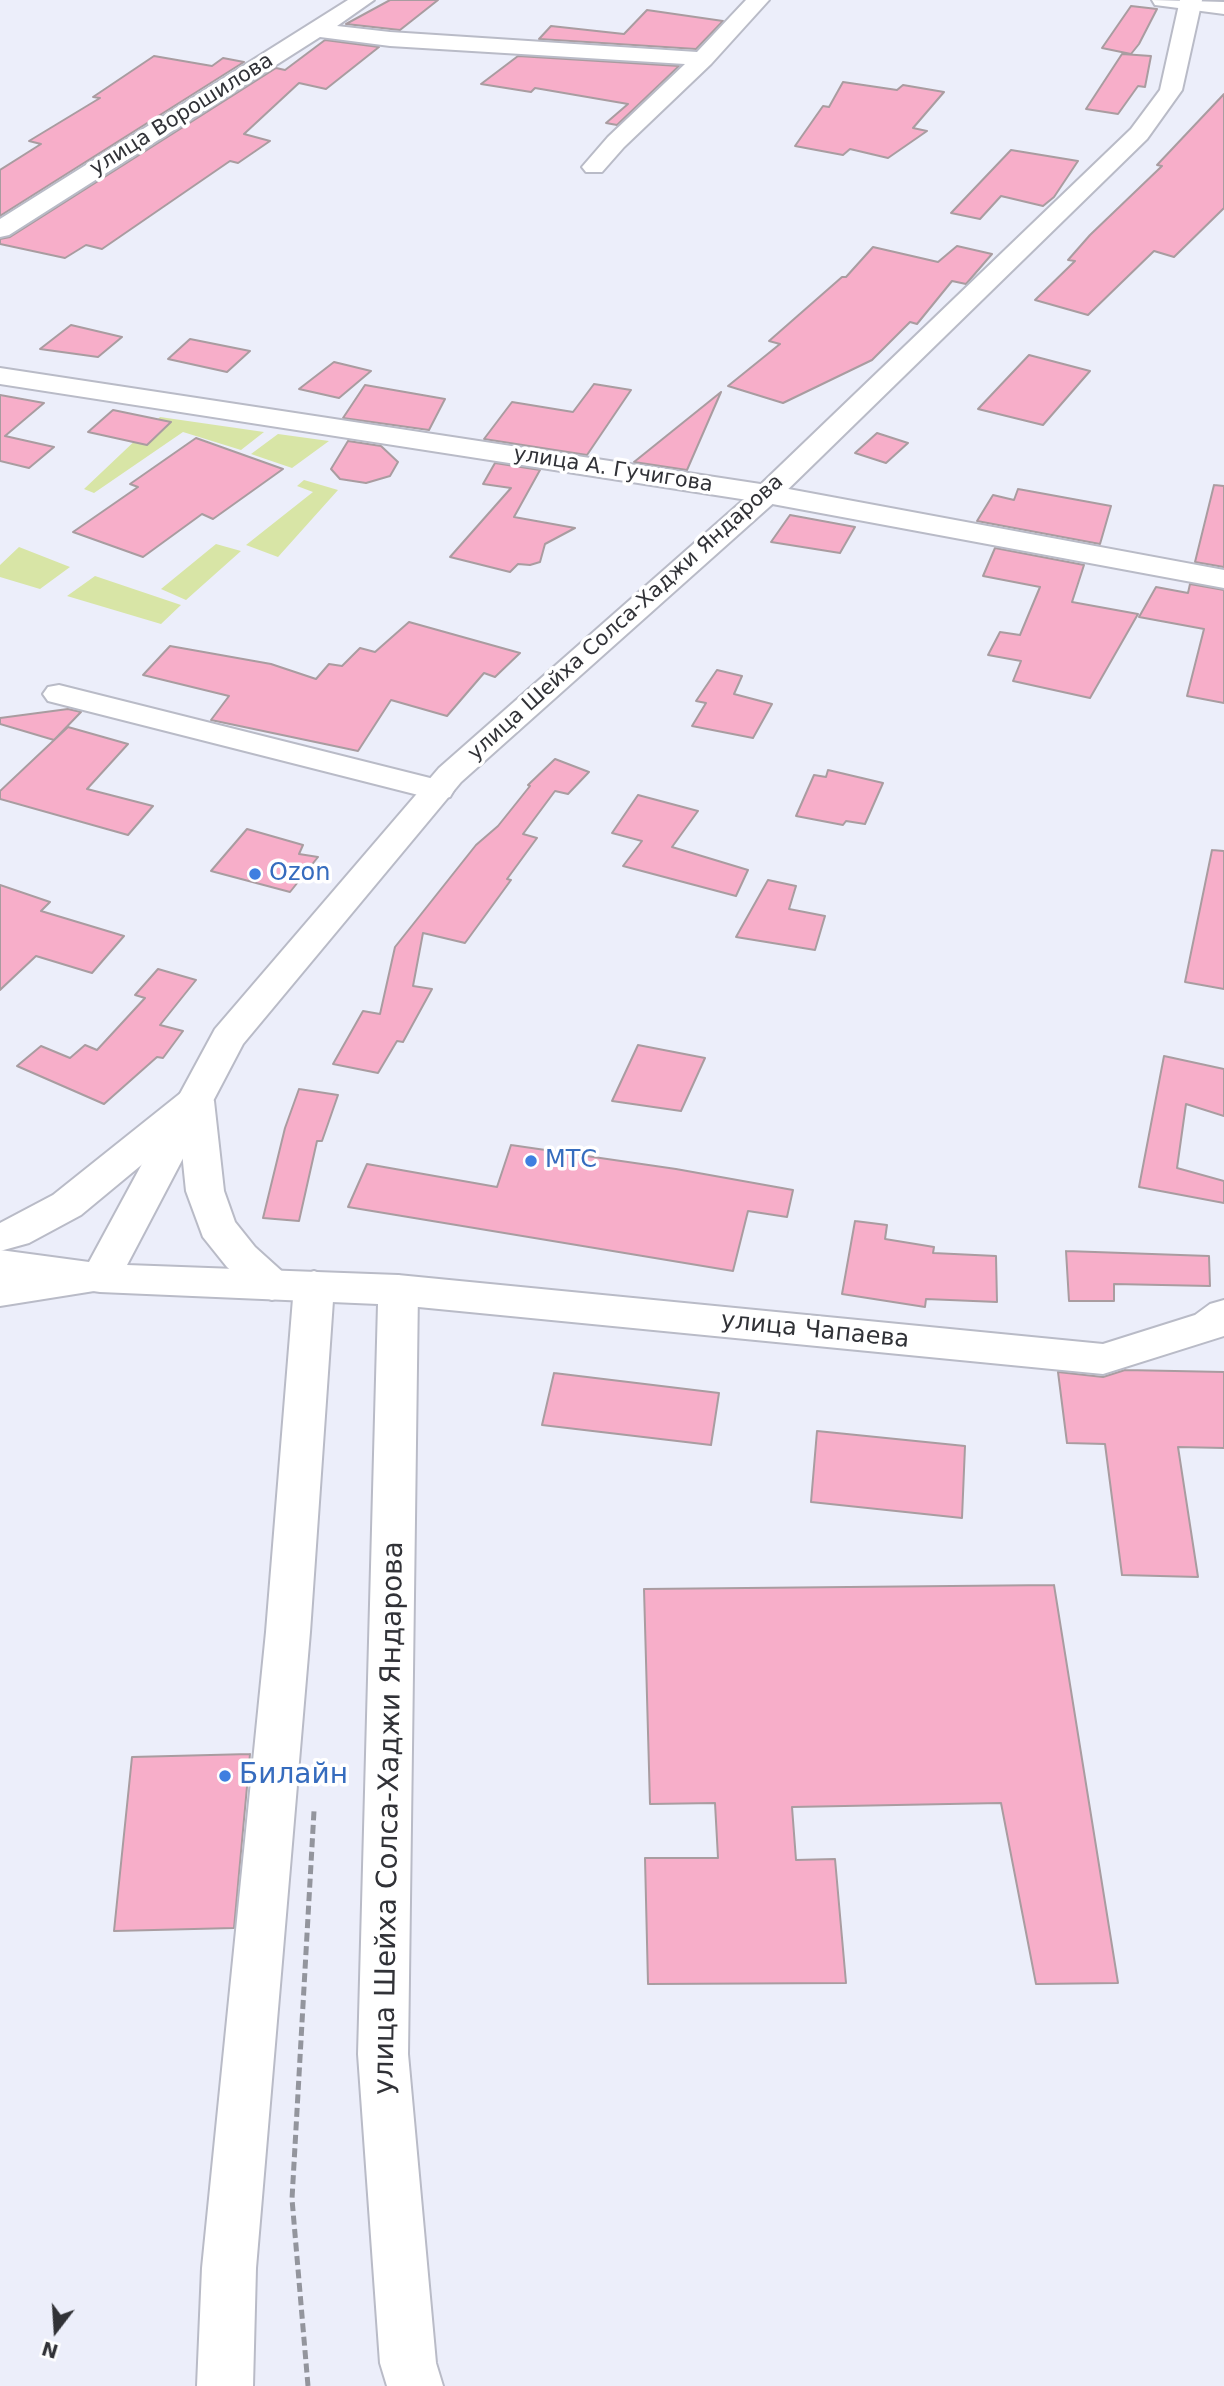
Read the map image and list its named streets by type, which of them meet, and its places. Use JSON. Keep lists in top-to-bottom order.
{
  "streets": {
    "street": [
      "улица Ворошилова",
      "улица А. Гучигова",
      "улица Шейха Солса-Хаджи Яндарова",
      "улица Чапаева"
    ]
  },
  "crossings": [
    ["улица А. Гучигова", "улица Шейха Солса-Хаджи Яндарова"],
    ["улица Шейха Солса-Хаджи Яндарова", "улица Чапаева"]
  ],
  "places": ["Ozon", "МТС", "Билайн"],
  "north": "bottom"
}
